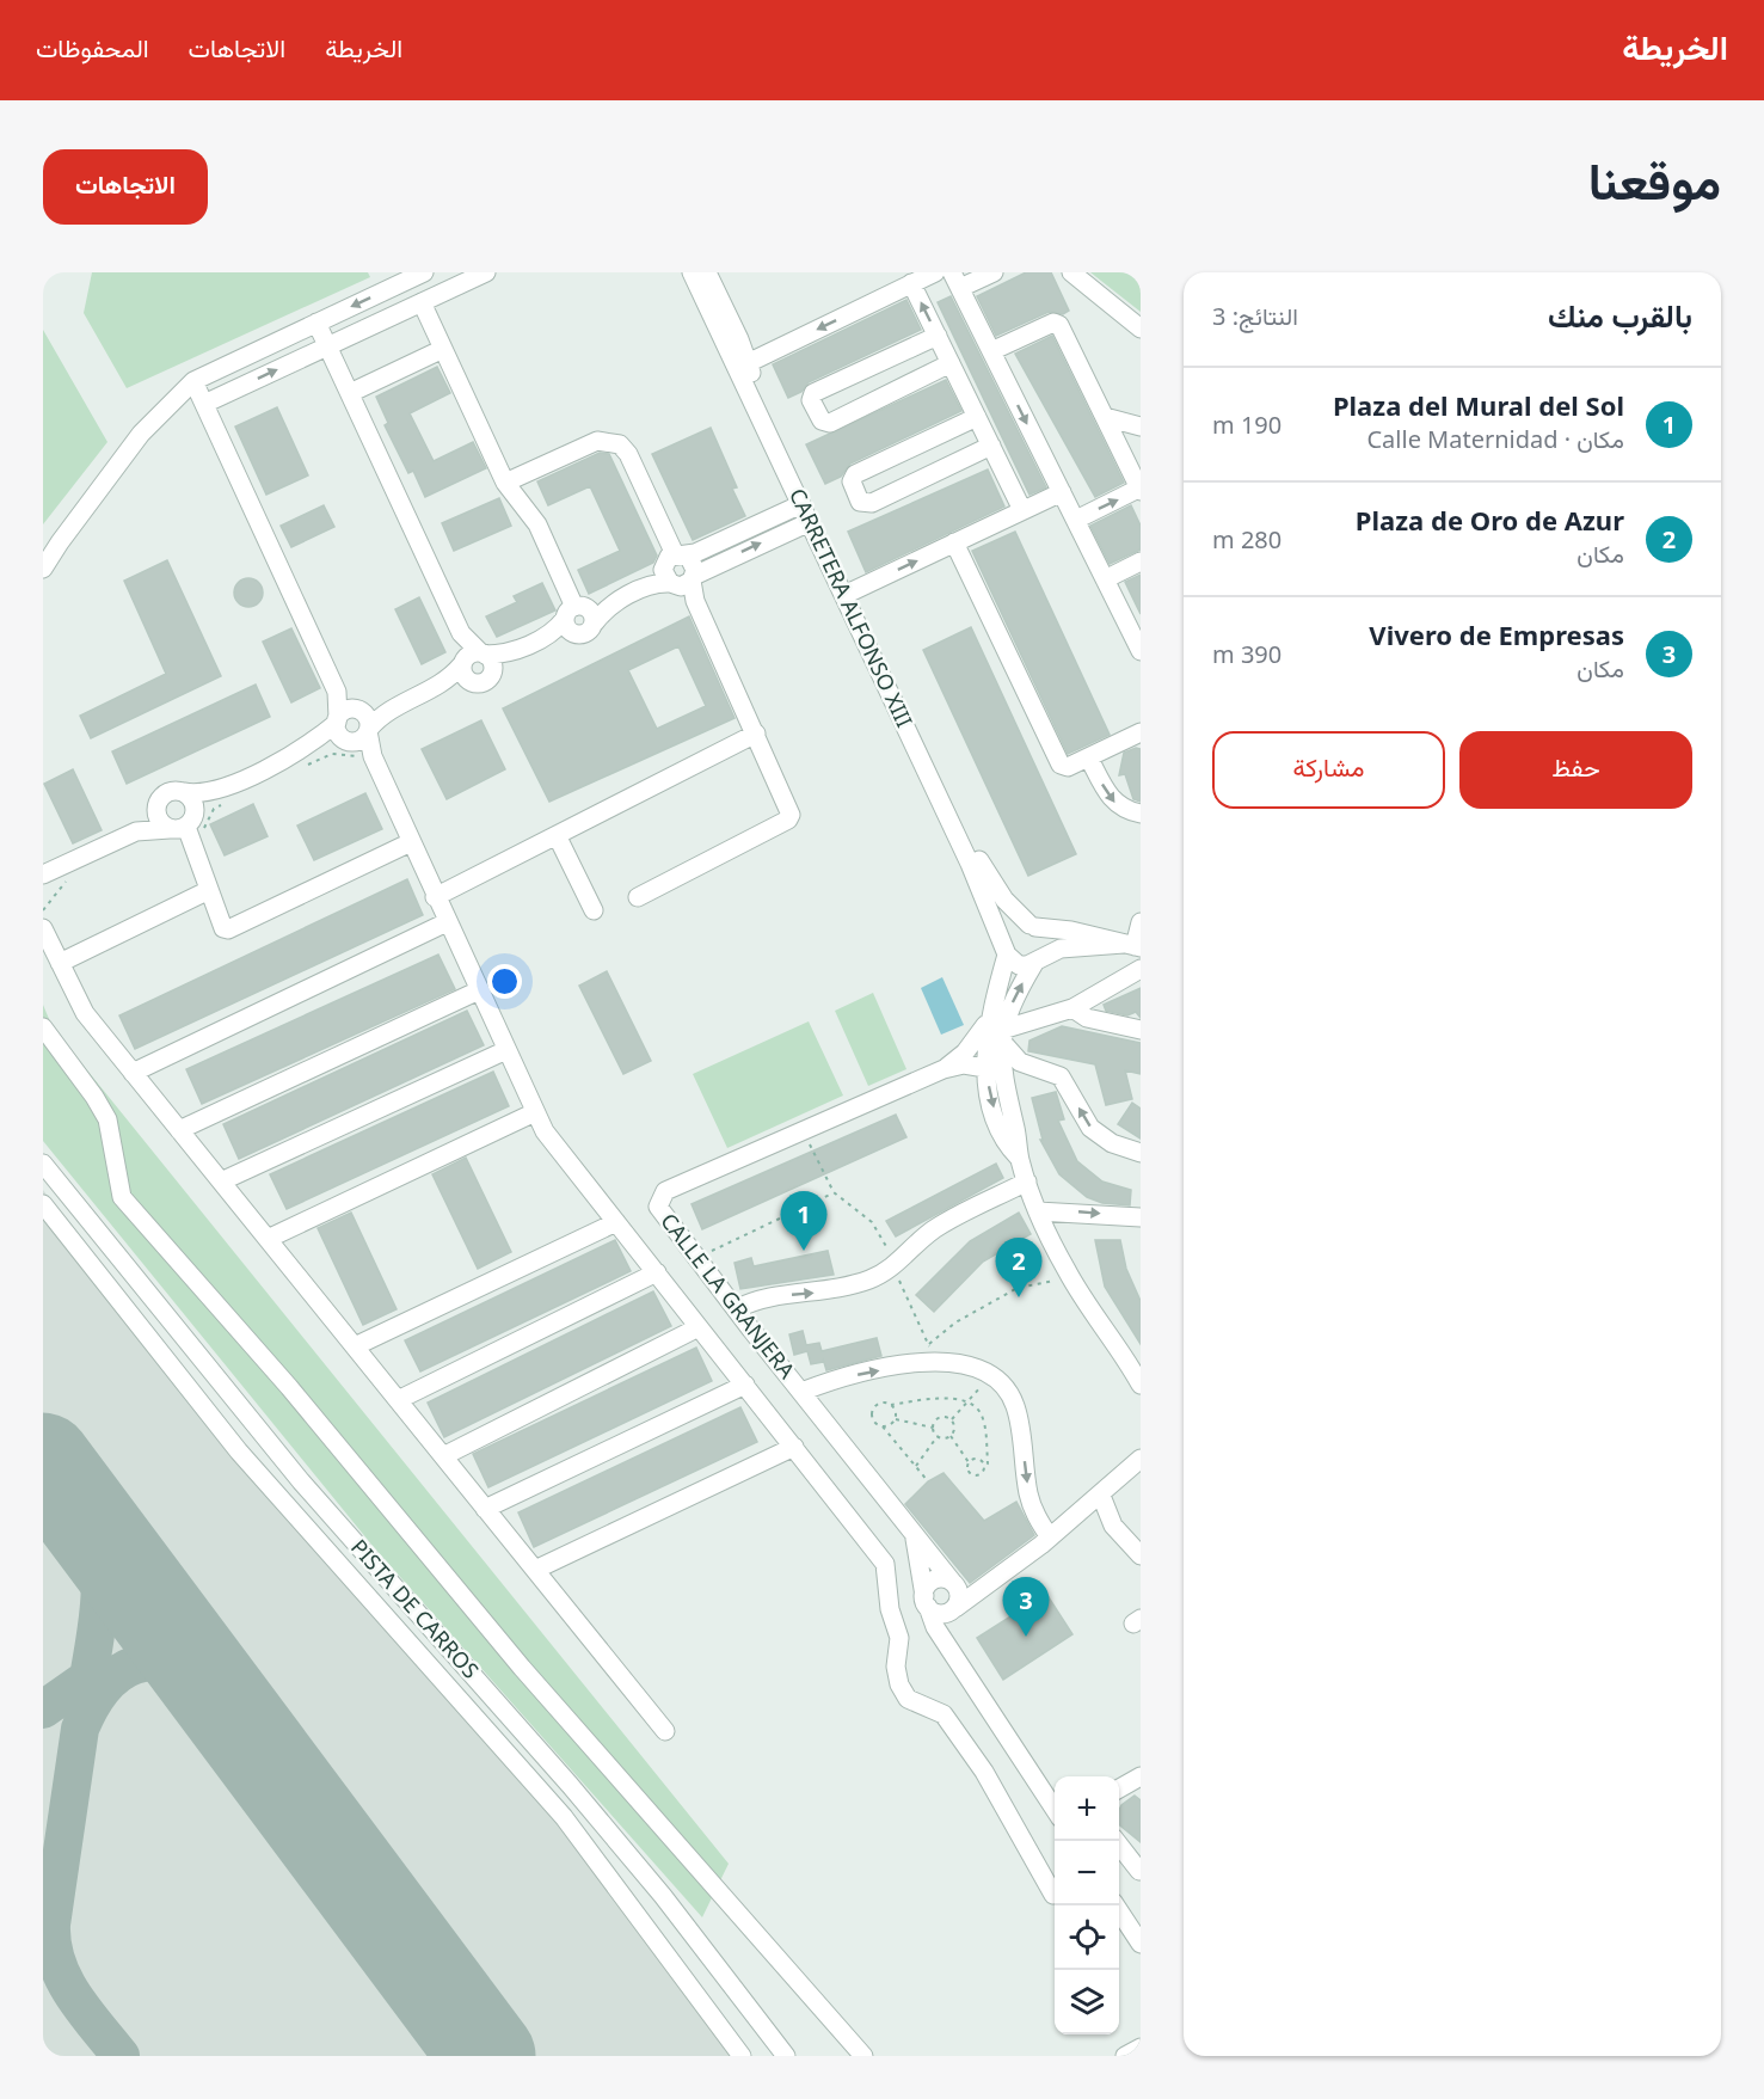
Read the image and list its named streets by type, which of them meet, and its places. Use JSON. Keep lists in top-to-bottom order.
{
  "streets": {
    "street": ["CARRETERA ALFONSO XIII", "CALLE LA GRANJERA", "PISTA DE CARROS"]
  },
  "page": {
    "header": "الخريطة",
    "nav": ["الخريطة", "الاتجاهات", "المحفوظات"],
    "title": "موقعنا",
    "buttons": [
      "الاتجاهات",
      ["حفظ", "مشاركة"]
    ],
    "heading": ["بالقرب منك", "النتائج: 3"],
    "list": [
      {
        "mark": "1",
        "name": "Plaza del Mural del Sol",
        "note": "مكان · Calle Maternidad",
        "value": "190 m"
      },
      {
        "mark": "2",
        "name": "Plaza de Oro de Azur",
        "note": "مكان",
        "value": "280 m"
      },
      {
        "mark": "3",
        "name": "Vivero de Empresas",
        "note": "مكان",
        "value": "390 m"
      }
    ],
    "pins": ["1", "2", "3"],
    "map_buttons": ["+", "−"]
  }
}
